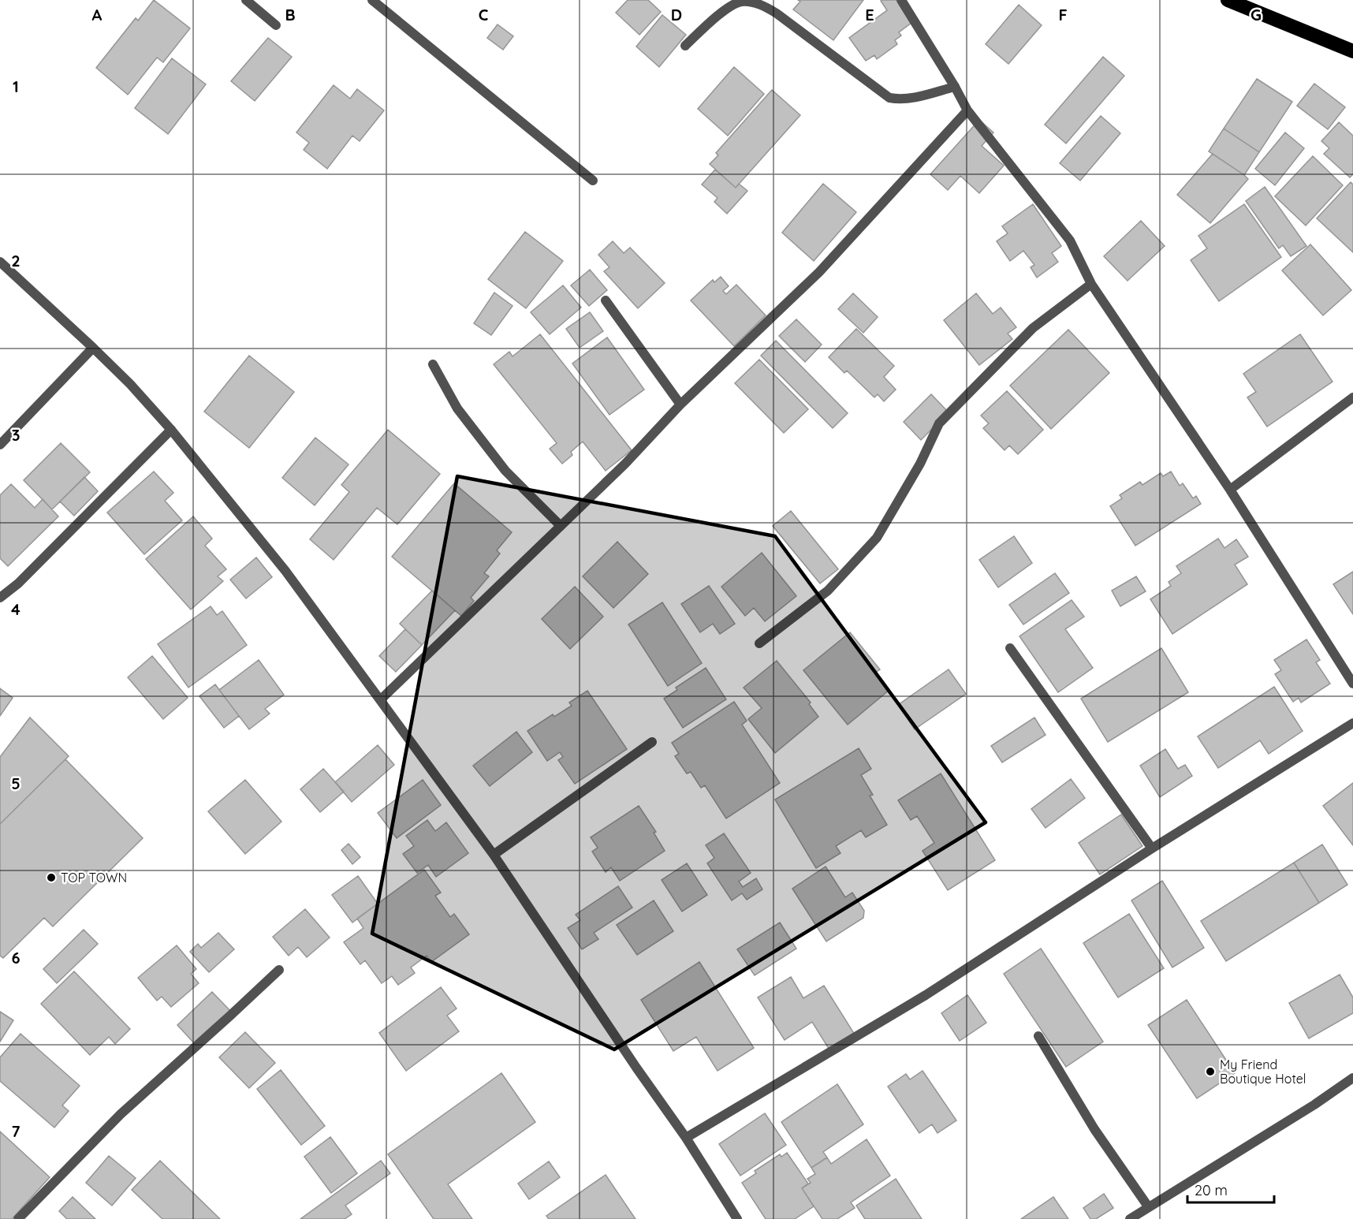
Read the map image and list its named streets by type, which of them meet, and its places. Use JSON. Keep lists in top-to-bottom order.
{
  "places": ["TOP TOWN", "My Friend Boutique Hotel"],
  "scale_bar": "20 m",
  "grid": {
    "columns": [
      "A",
      "B",
      "C",
      "D",
      "E",
      "F",
      "G"
    ],
    "rows": [
      "1",
      "2",
      "3",
      "4",
      "5",
      "6",
      "7"
    ]
  }
}
